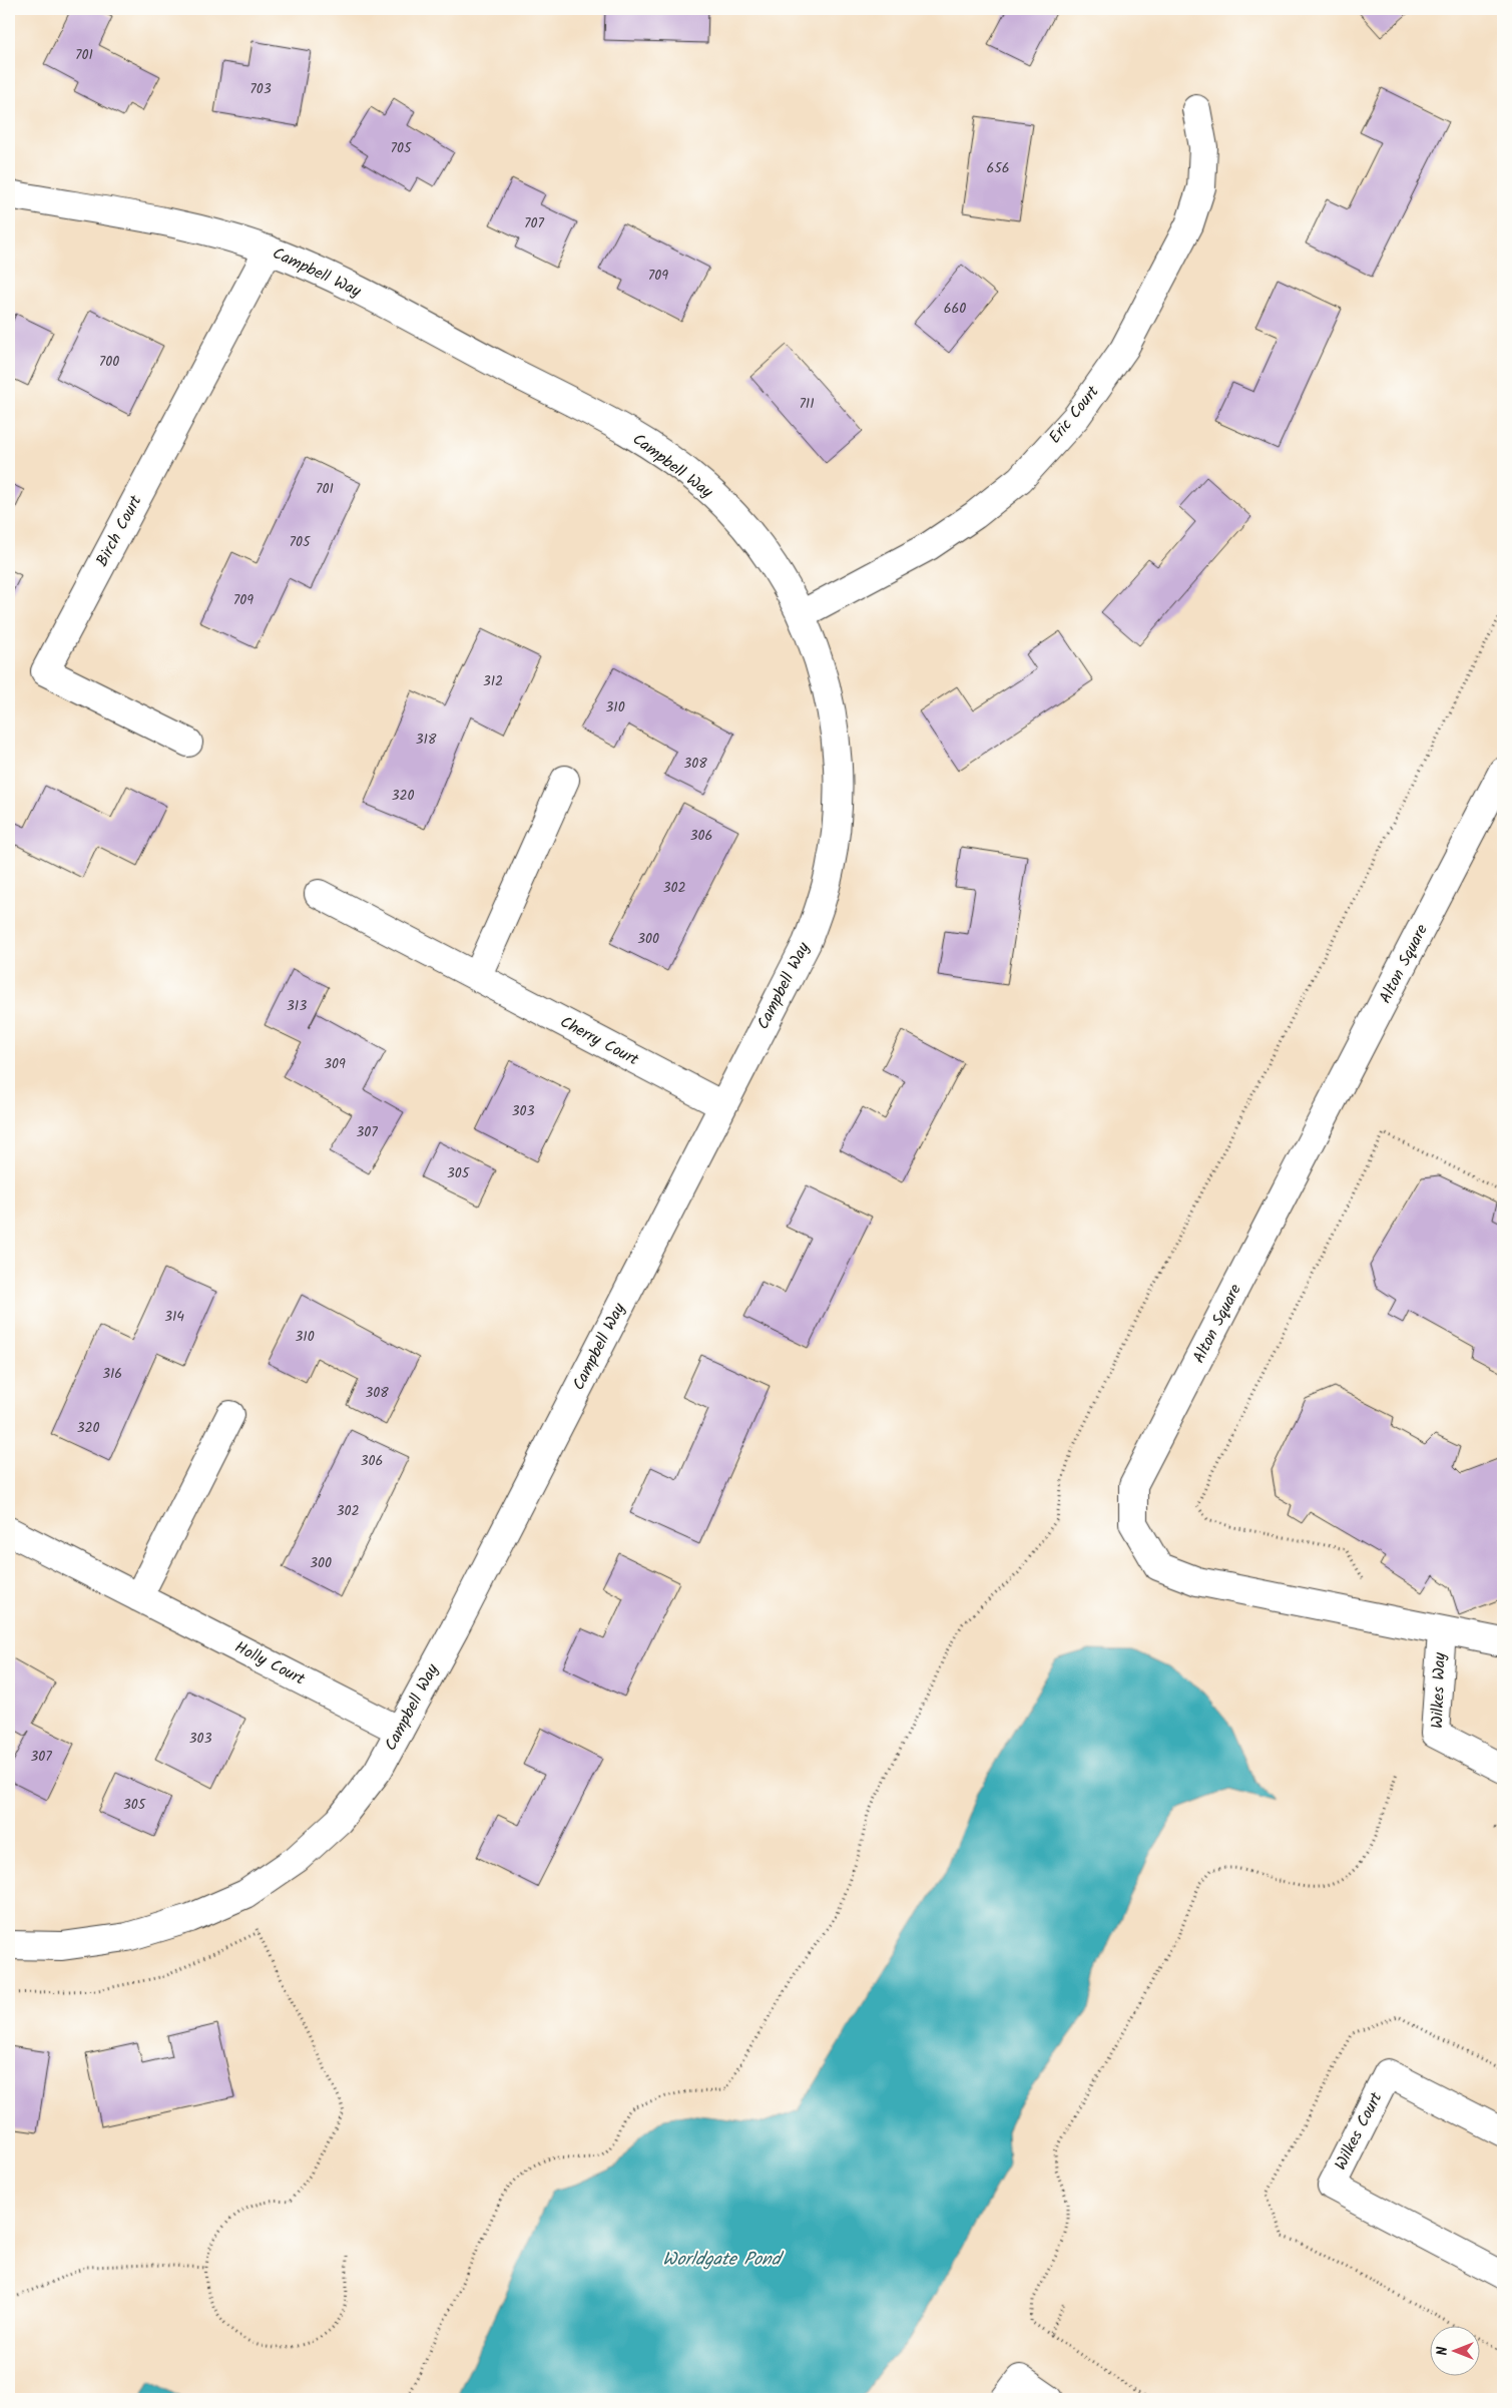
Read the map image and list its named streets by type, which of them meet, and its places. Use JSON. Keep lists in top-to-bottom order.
{
  "streets": {
    "street": [
      "Campbell Way",
      "Eric Court",
      "Birch Court",
      "Alton Square",
      "Cherry Court",
      "Holly Court",
      "Wilkes Way",
      "Wilkes Court"
    ]
  },
  "crossings": [
    ["Campbell Way", "Eric Court"],
    ["Campbell Way", "Birch Court"],
    ["Campbell Way", "Cherry Court"],
    ["Campbell Way", "Holly Court"],
    ["Alton Square", "Wilkes Way"]
  ],
  "water": ["Worldgate Pond"],
  "house_numbers": [
    "701",
    "703",
    "705",
    "656",
    "707",
    "709",
    "660",
    "700",
    "711",
    "701",
    "705",
    "709",
    "312",
    "310",
    "318",
    "308",
    "320",
    "306",
    "302",
    "300",
    "313",
    "309",
    "303",
    "307",
    "305",
    "314",
    "310",
    "316",
    "308",
    "320",
    "306",
    "302",
    "300",
    "303",
    "307",
    "305"
  ],
  "north": "left"
}
